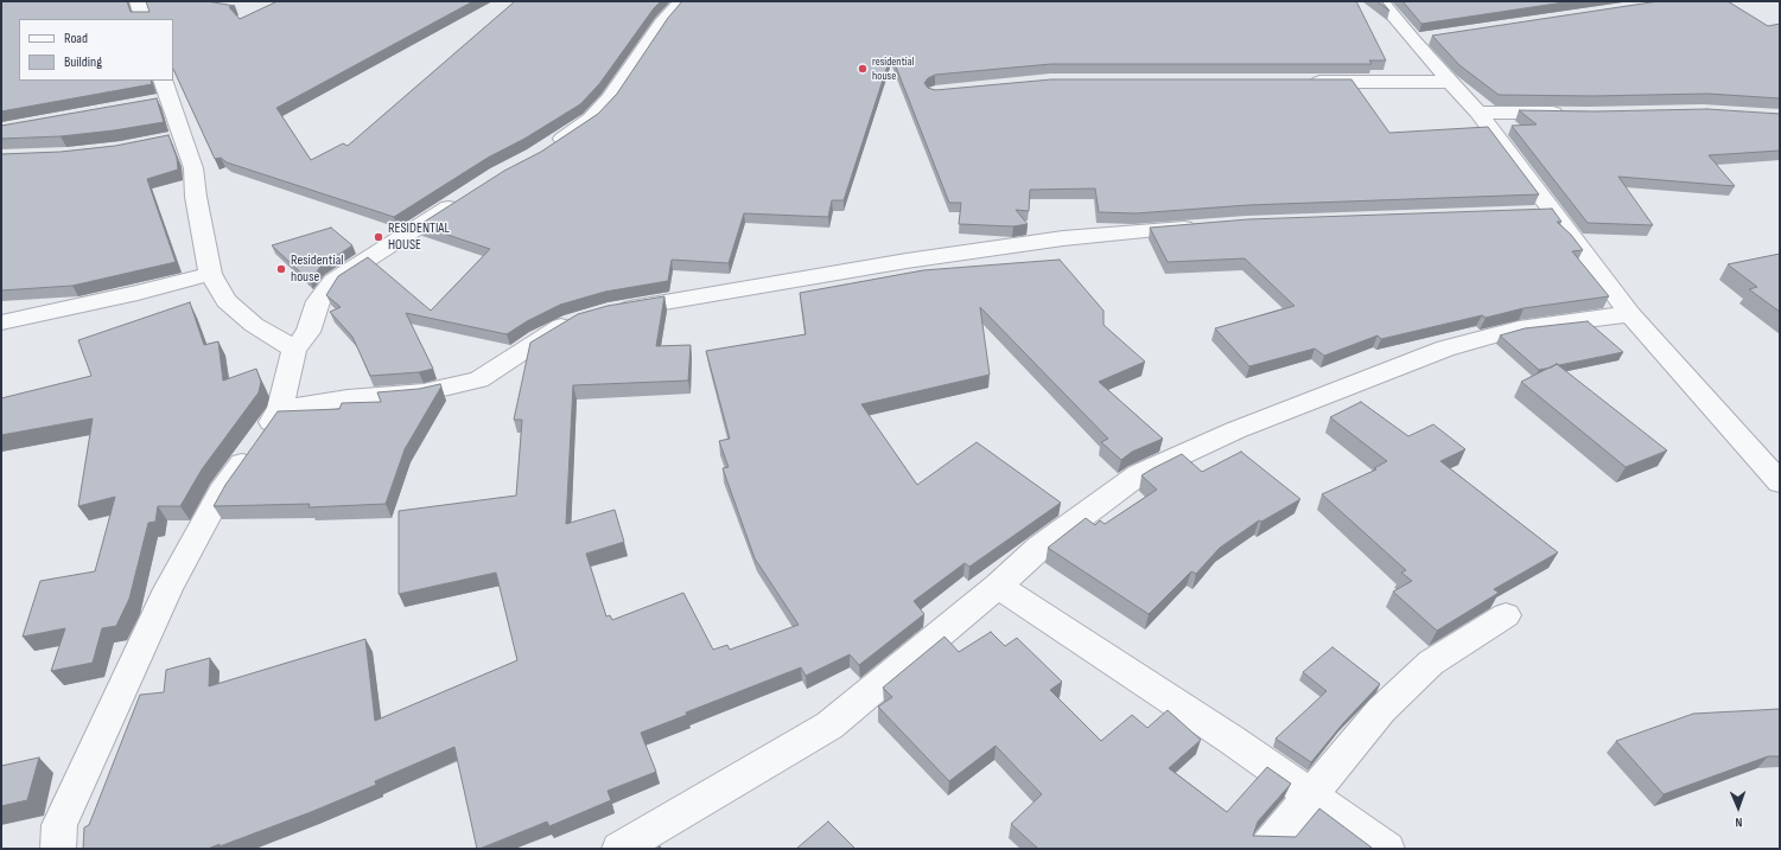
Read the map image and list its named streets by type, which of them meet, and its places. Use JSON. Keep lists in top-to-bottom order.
{
  "places": ["residential house", "RESIDENTIAL HOUSE", "Residential house"],
  "legend": ["Road", "Building"],
  "north": "bottom"
}
